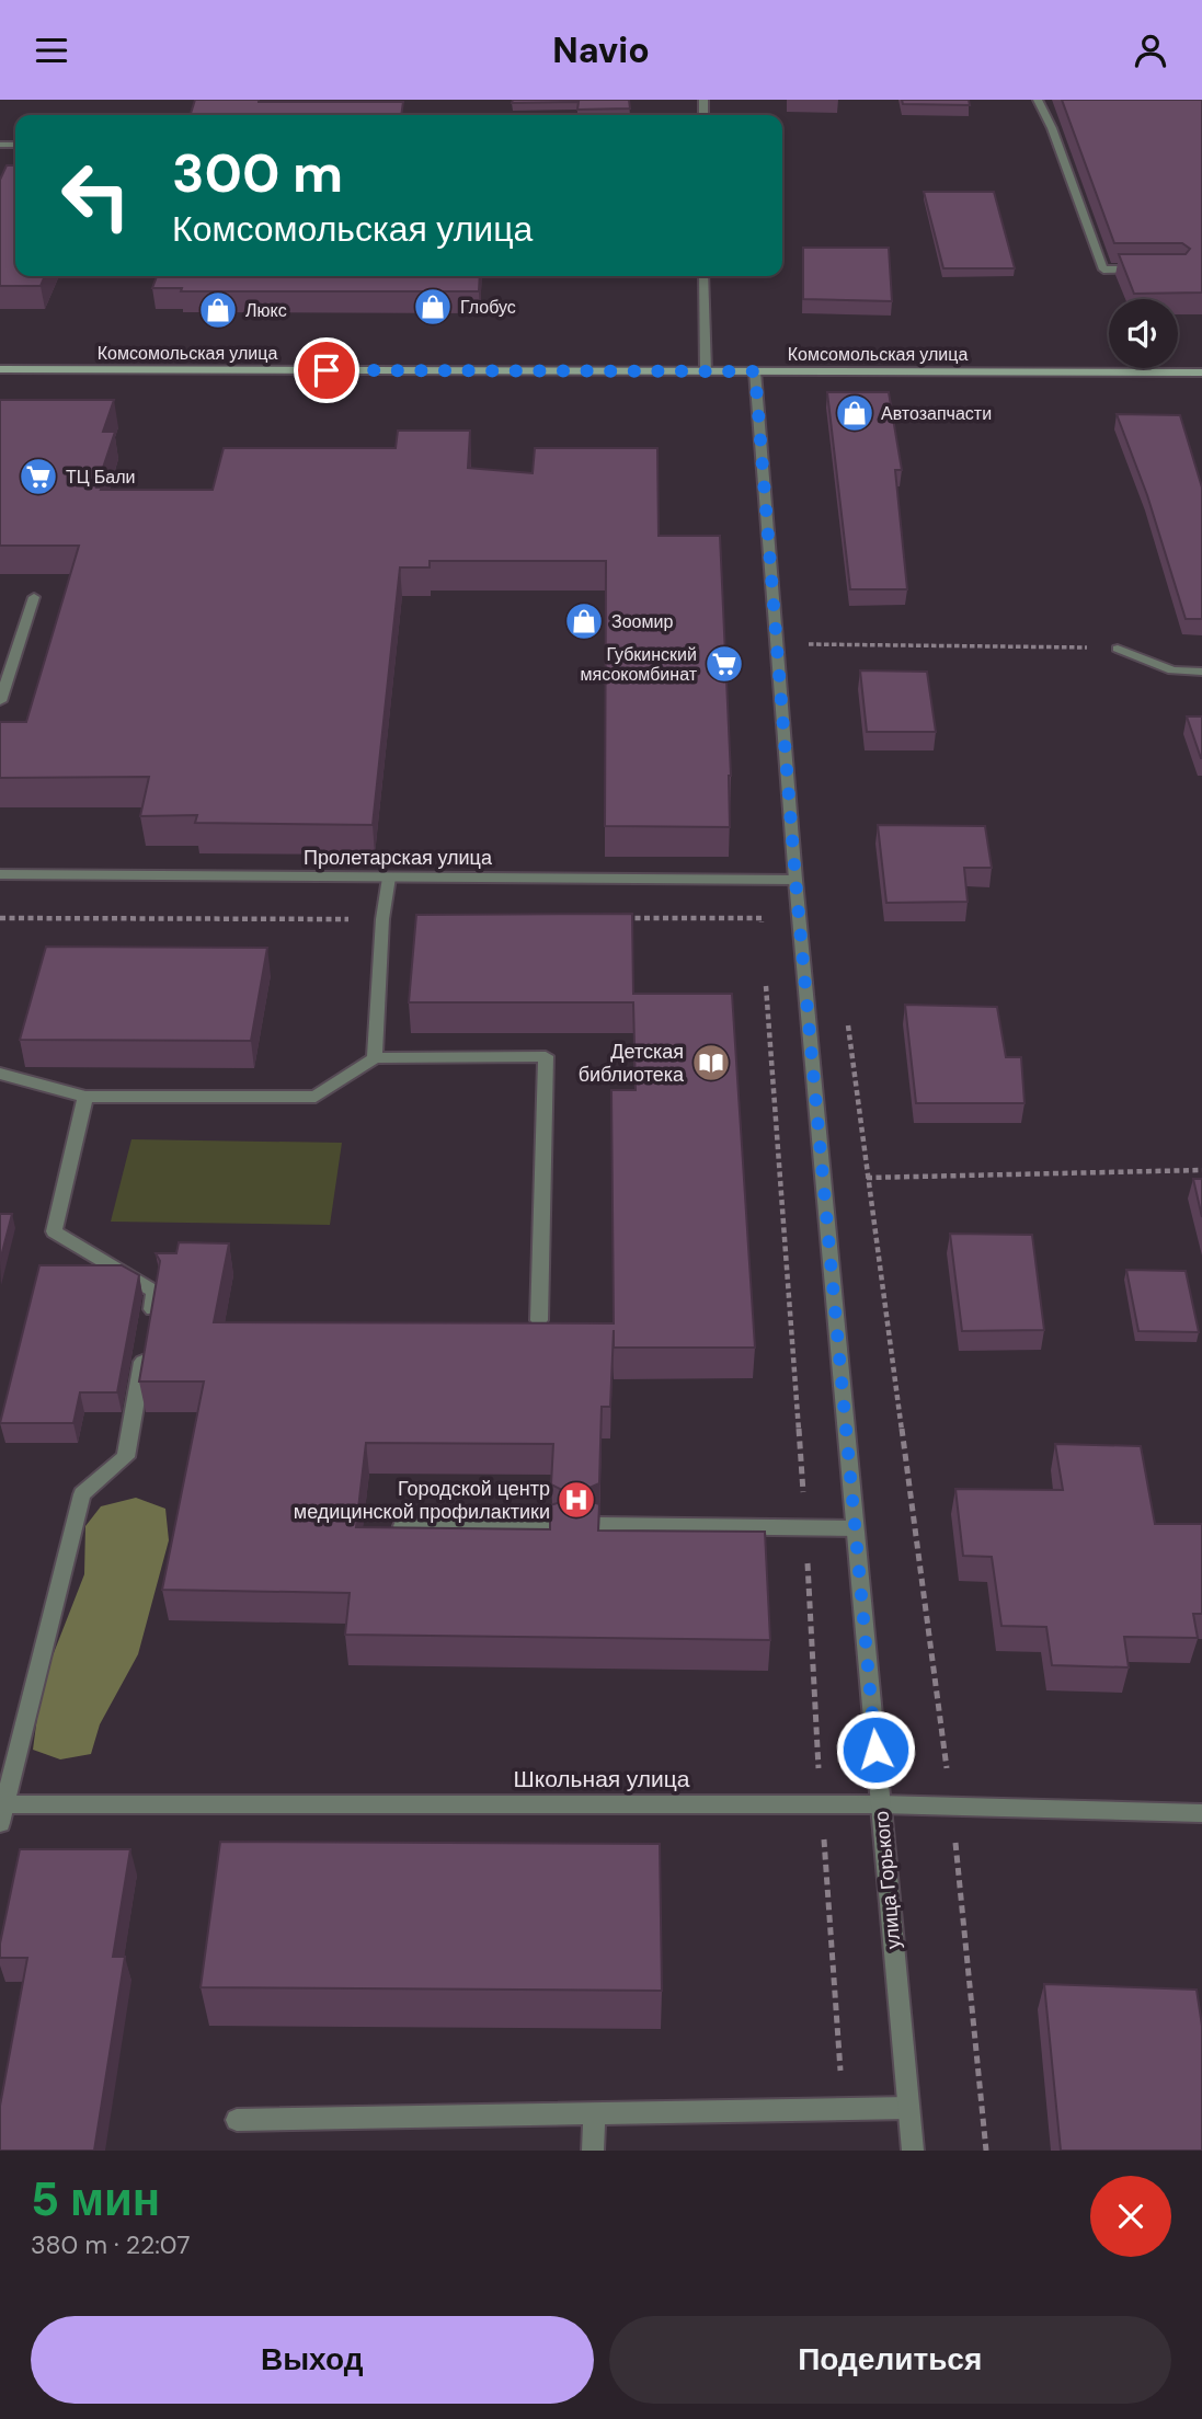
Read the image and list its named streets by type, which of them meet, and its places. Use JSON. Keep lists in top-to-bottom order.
{
  "streets": {
    "main road": ["Комсомольская улица"],
    "street": ["Пролетарская улица", "Школьная улица", "улица Горького"]
  },
  "crossings": [
    ["Комсомольская улица", "улица Горького"],
    ["Пролетарская улица", "улица Горького"],
    ["Школьная улица", "улица Горького"]
  ],
  "places": {
    "shop": [
      "Глобус",
      "Люкс",
      "Автозапчасти",
      "Зоомир"
    ],
    "supermarket": ["ТЦ Бали", "Губкинский мясокомбинат"],
    "library": ["Детская библиотека"],
    "hospital": ["Городской центр медицинской профилактики"]
  },
  "page": {
    "header": "Navio",
    "turn": ["300 m", "Комсомольская улица"],
    "heading": ["5 мин", "380 m · 22:07"],
    "buttons": ["Выход", "Поделиться"]
  }
}
